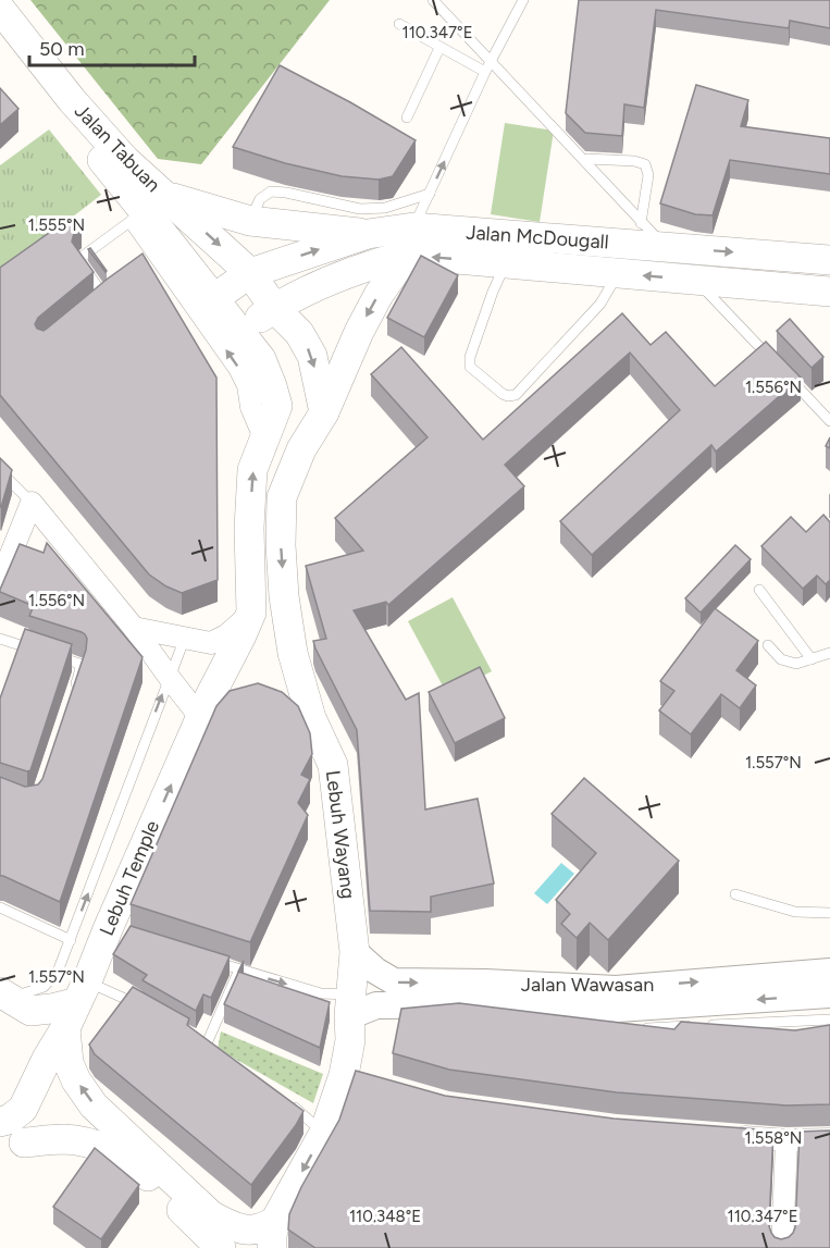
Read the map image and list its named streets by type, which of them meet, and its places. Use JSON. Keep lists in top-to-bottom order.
{
  "streets": {
    "main road": [
      "Jalan Tabuan",
      "Jalan McDougall",
      "Lebuh Wayang",
      "Lebuh Temple"
    ],
    "street": ["Jalan Wawasan"]
  },
  "crossings": [
    ["Jalan Tabuan", "Jalan McDougall"],
    ["Jalan McDougall", "Lebuh Wayang"],
    ["Lebuh Wayang", "Jalan Wawasan"]
  ],
  "one_way": ["Lebuh Temple"],
  "scale_bar": "50 m",
  "coordinates": [
    "110.347°E",
    "1.555°N",
    "1.556°N",
    "1.557°N",
    "1.558°N",
    "110.348°E"
  ]
}
